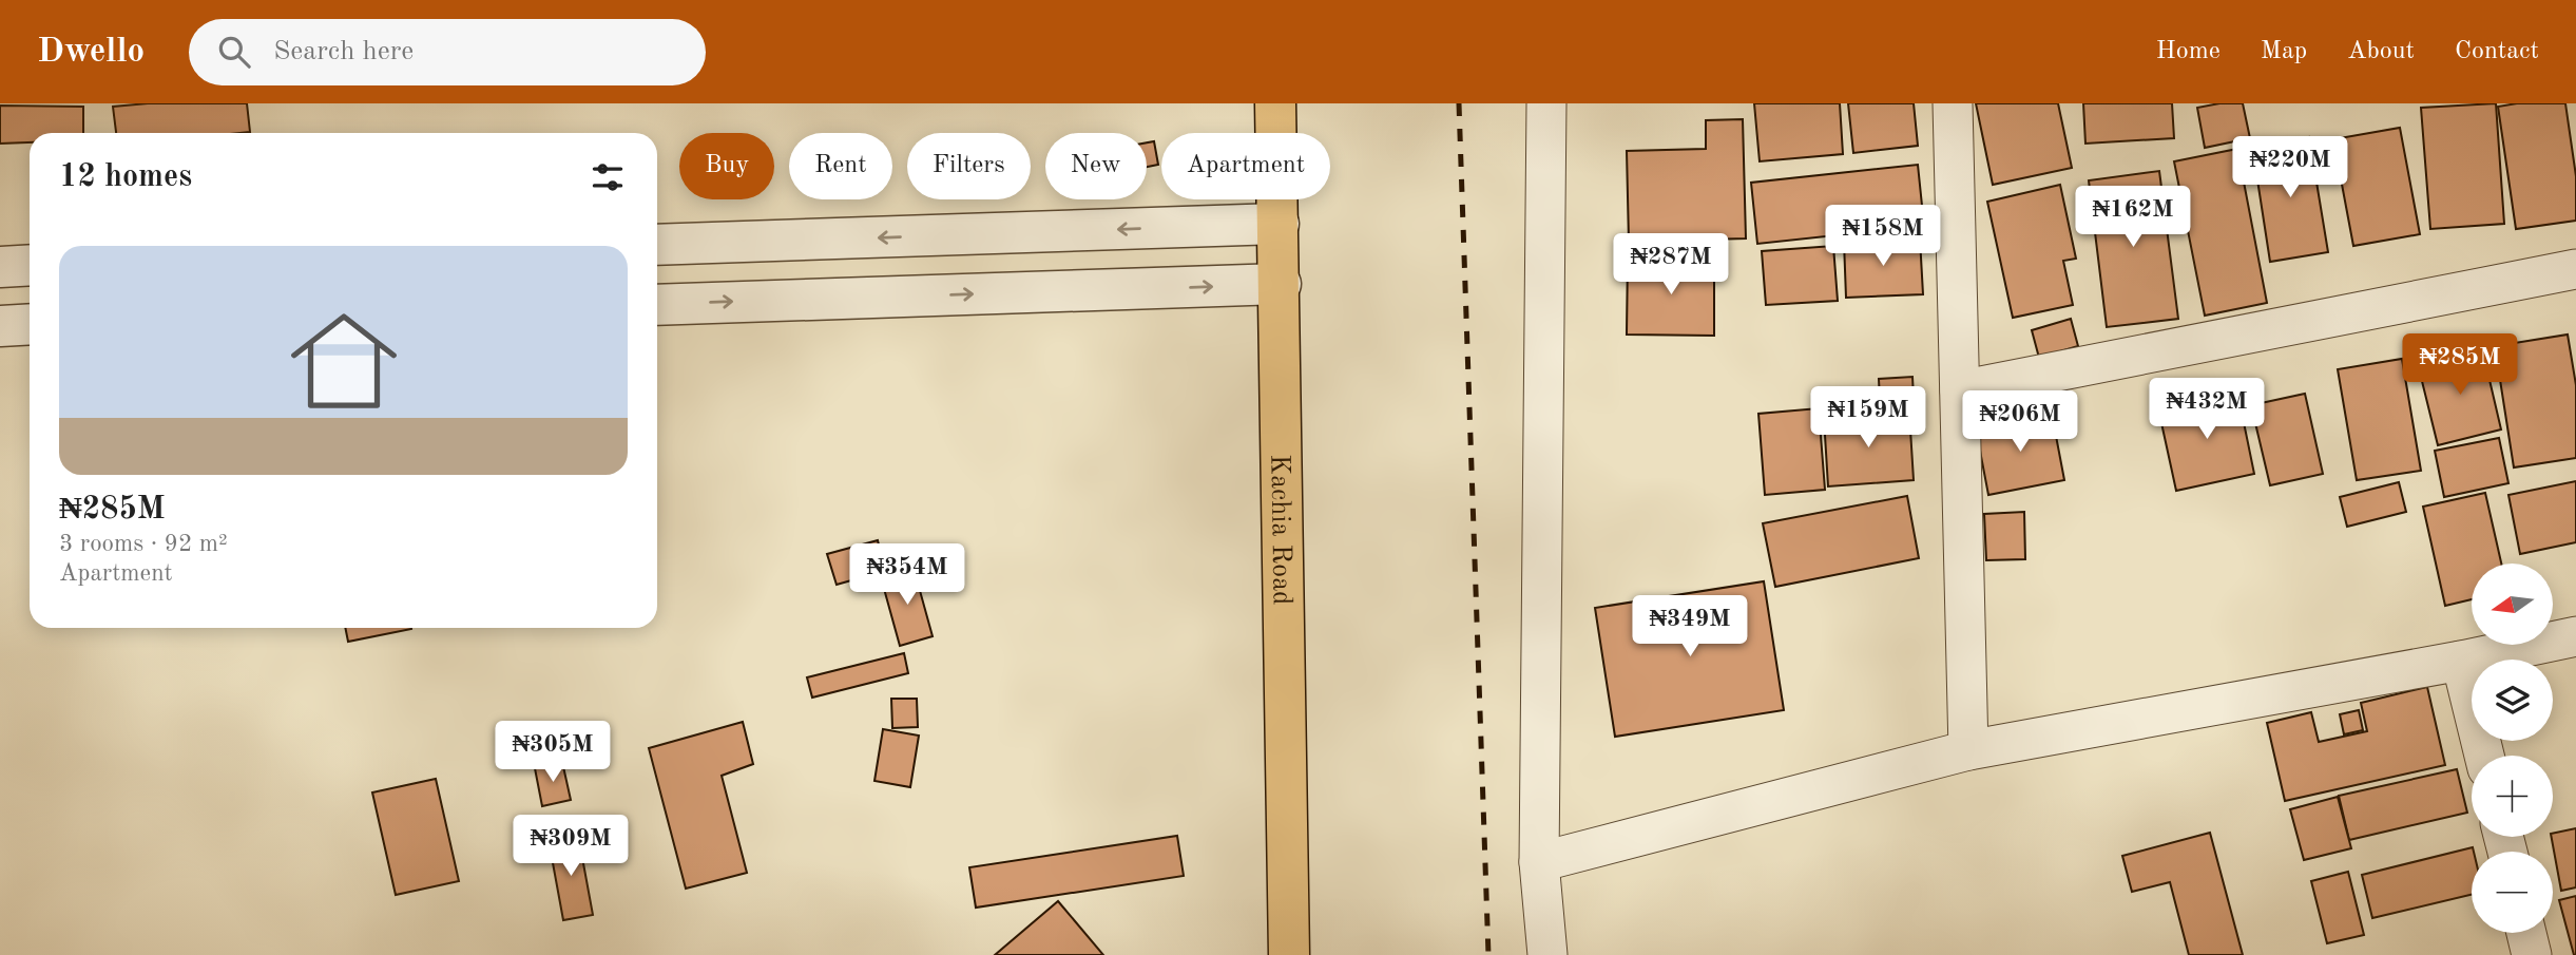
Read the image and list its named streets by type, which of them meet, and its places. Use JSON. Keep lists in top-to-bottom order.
{
  "streets": {
    "main road": ["Kachia Road"]
  },
  "north": "left",
  "page": {
    "header": "Dwello",
    "search": "Search here",
    "nav": [
      "Home",
      "Map",
      "About",
      "Contact"
    ],
    "chip": [
      "Buy",
      "Rent",
      "Filters",
      "New",
      "Apartment"
    ],
    "heading": "12 homes",
    "price": [
      "₦220M",
      "₦162M",
      "₦158M",
      "₦287M",
      "₦285M",
      "₦432M",
      "₦159M",
      "₦206M",
      "₦354M",
      "₦349M",
      "₦305M",
      "₦309M"
    ],
    "list": [
      {
        "name": "₦285M",
        "note": "3 rooms · 92 m² · Apartment"
      }
    ],
    "map_buttons": ["+", "−"]
  }
}
